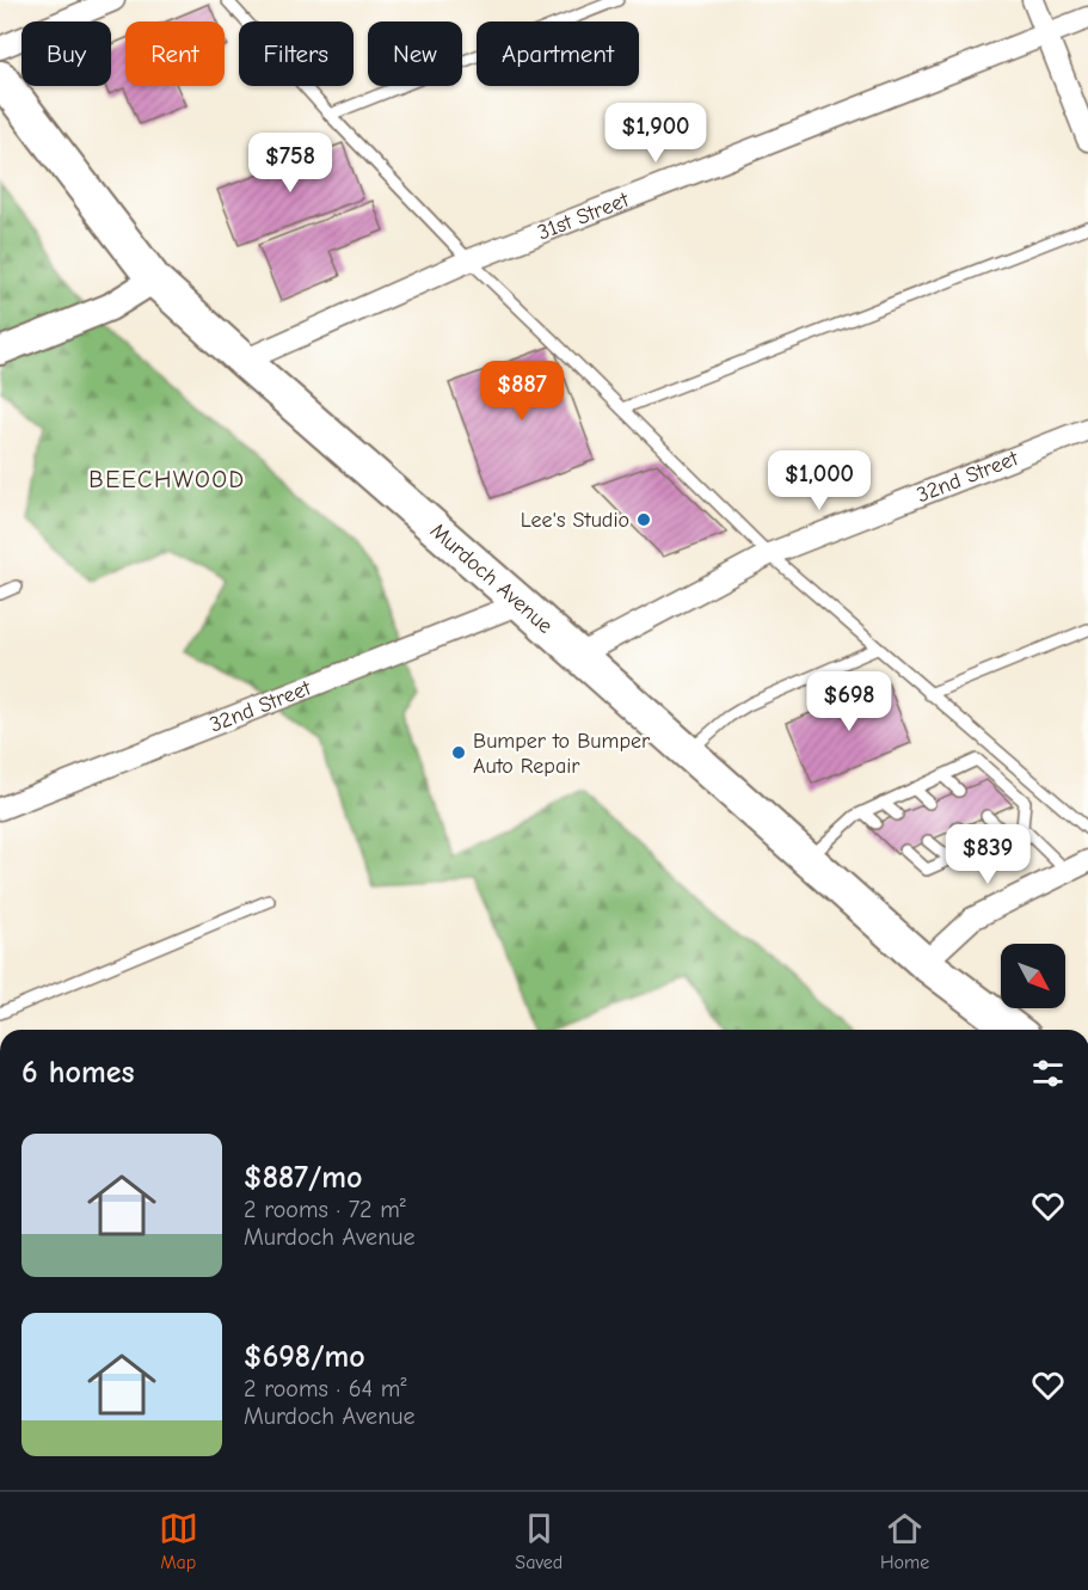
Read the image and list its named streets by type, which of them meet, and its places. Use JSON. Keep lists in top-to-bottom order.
{
  "streets": {
    "main road": ["Murdoch Avenue"],
    "street": ["31st Street", "32nd Street"]
  },
  "crossings": [
    ["31st Street", "Murdoch Avenue"],
    ["32nd Street", "Murdoch Avenue"]
  ],
  "districts": ["BEECHWOOD"],
  "places": ["Lee's Studio", "Bumper to Bumper Auto Repair"],
  "north": "bottom right",
  "page": {
    "chip": [
      "Buy",
      "Rent",
      "Filters",
      "New",
      "Apartment"
    ],
    "price": [
      "$1,900",
      "$758",
      "$887",
      "$1,000",
      "$698",
      "$839"
    ],
    "heading": "6 homes",
    "list": [
      {
        "name": "$887/mo",
        "note": "2 rooms · 72 m² · Murdoch Avenue"
      },
      {
        "name": "$698/mo",
        "note": "2 rooms · 64 m² · Murdoch Avenue"
      }
    ],
    "tabs": ["Map", "Saved", "Home"]
  }
}
